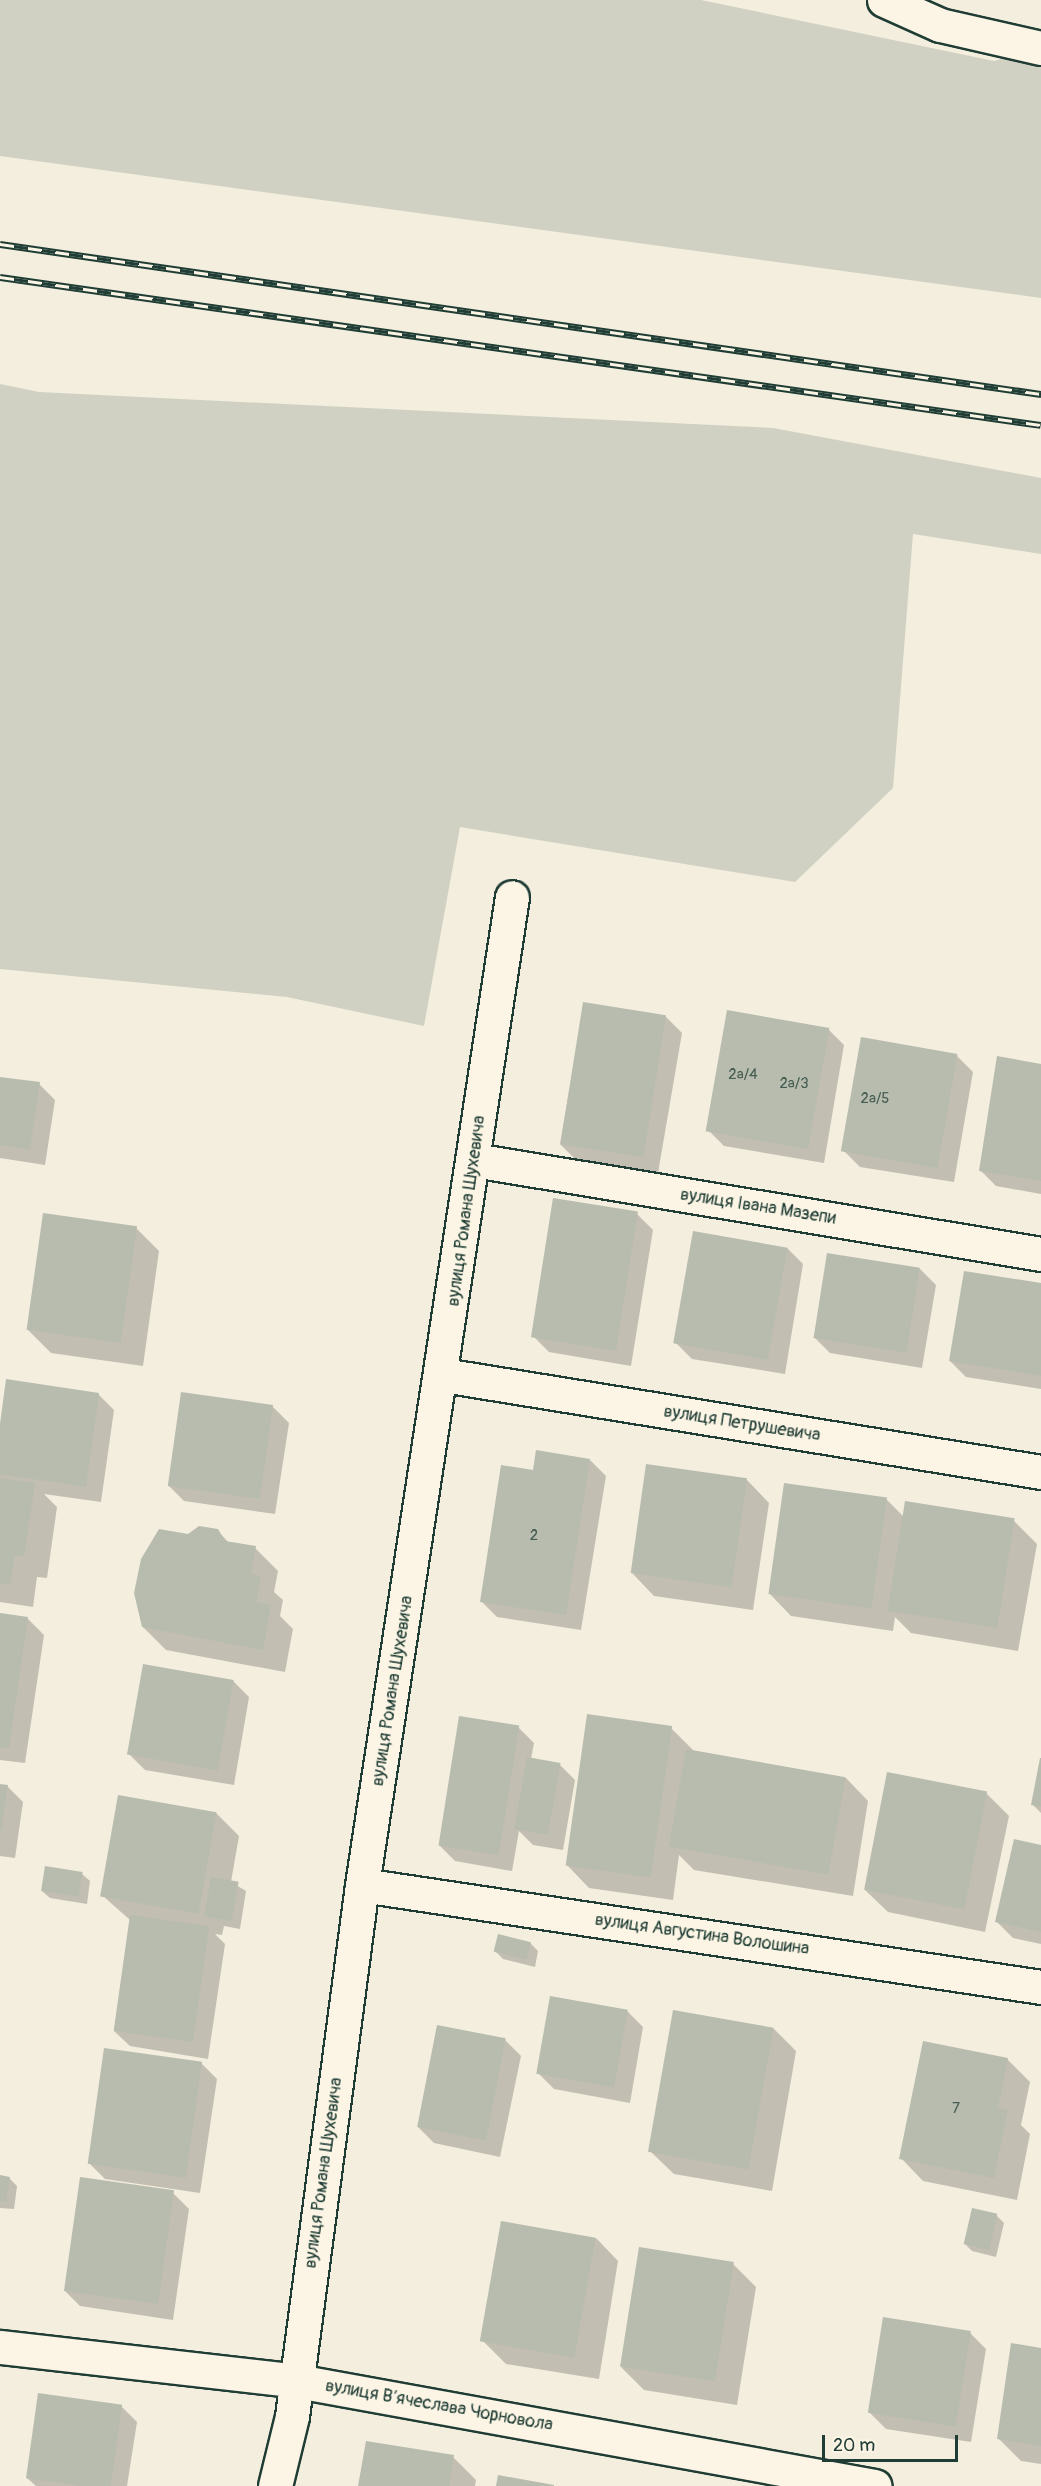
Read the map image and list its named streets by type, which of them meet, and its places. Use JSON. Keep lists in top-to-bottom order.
{
  "streets": {
    "street": [
      "вулиця Івана Мазепи",
      "вулиця Романа Шухевича",
      "вулиця Петрушевича",
      "вулиця Августина Волошина",
      "вулиця Вʼячеслава Чорновола"
    ]
  },
  "crossings": [
    ["вулиця Івана Мазепи", "вулиця Романа Шухевича"],
    ["вулиця Романа Шухевича", "вулиця Петрушевича"],
    ["вулиця Романа Шухевича", "вулиця Августина Волошина"],
    ["вулиця Романа Шухевича", "вулиця Вʼячеслава Чорновола"]
  ],
  "house_numbers": [
    "2а/4",
    "2а/3",
    "2а/5",
    "2",
    "7"
  ],
  "scale_bar": "20 m"
}
